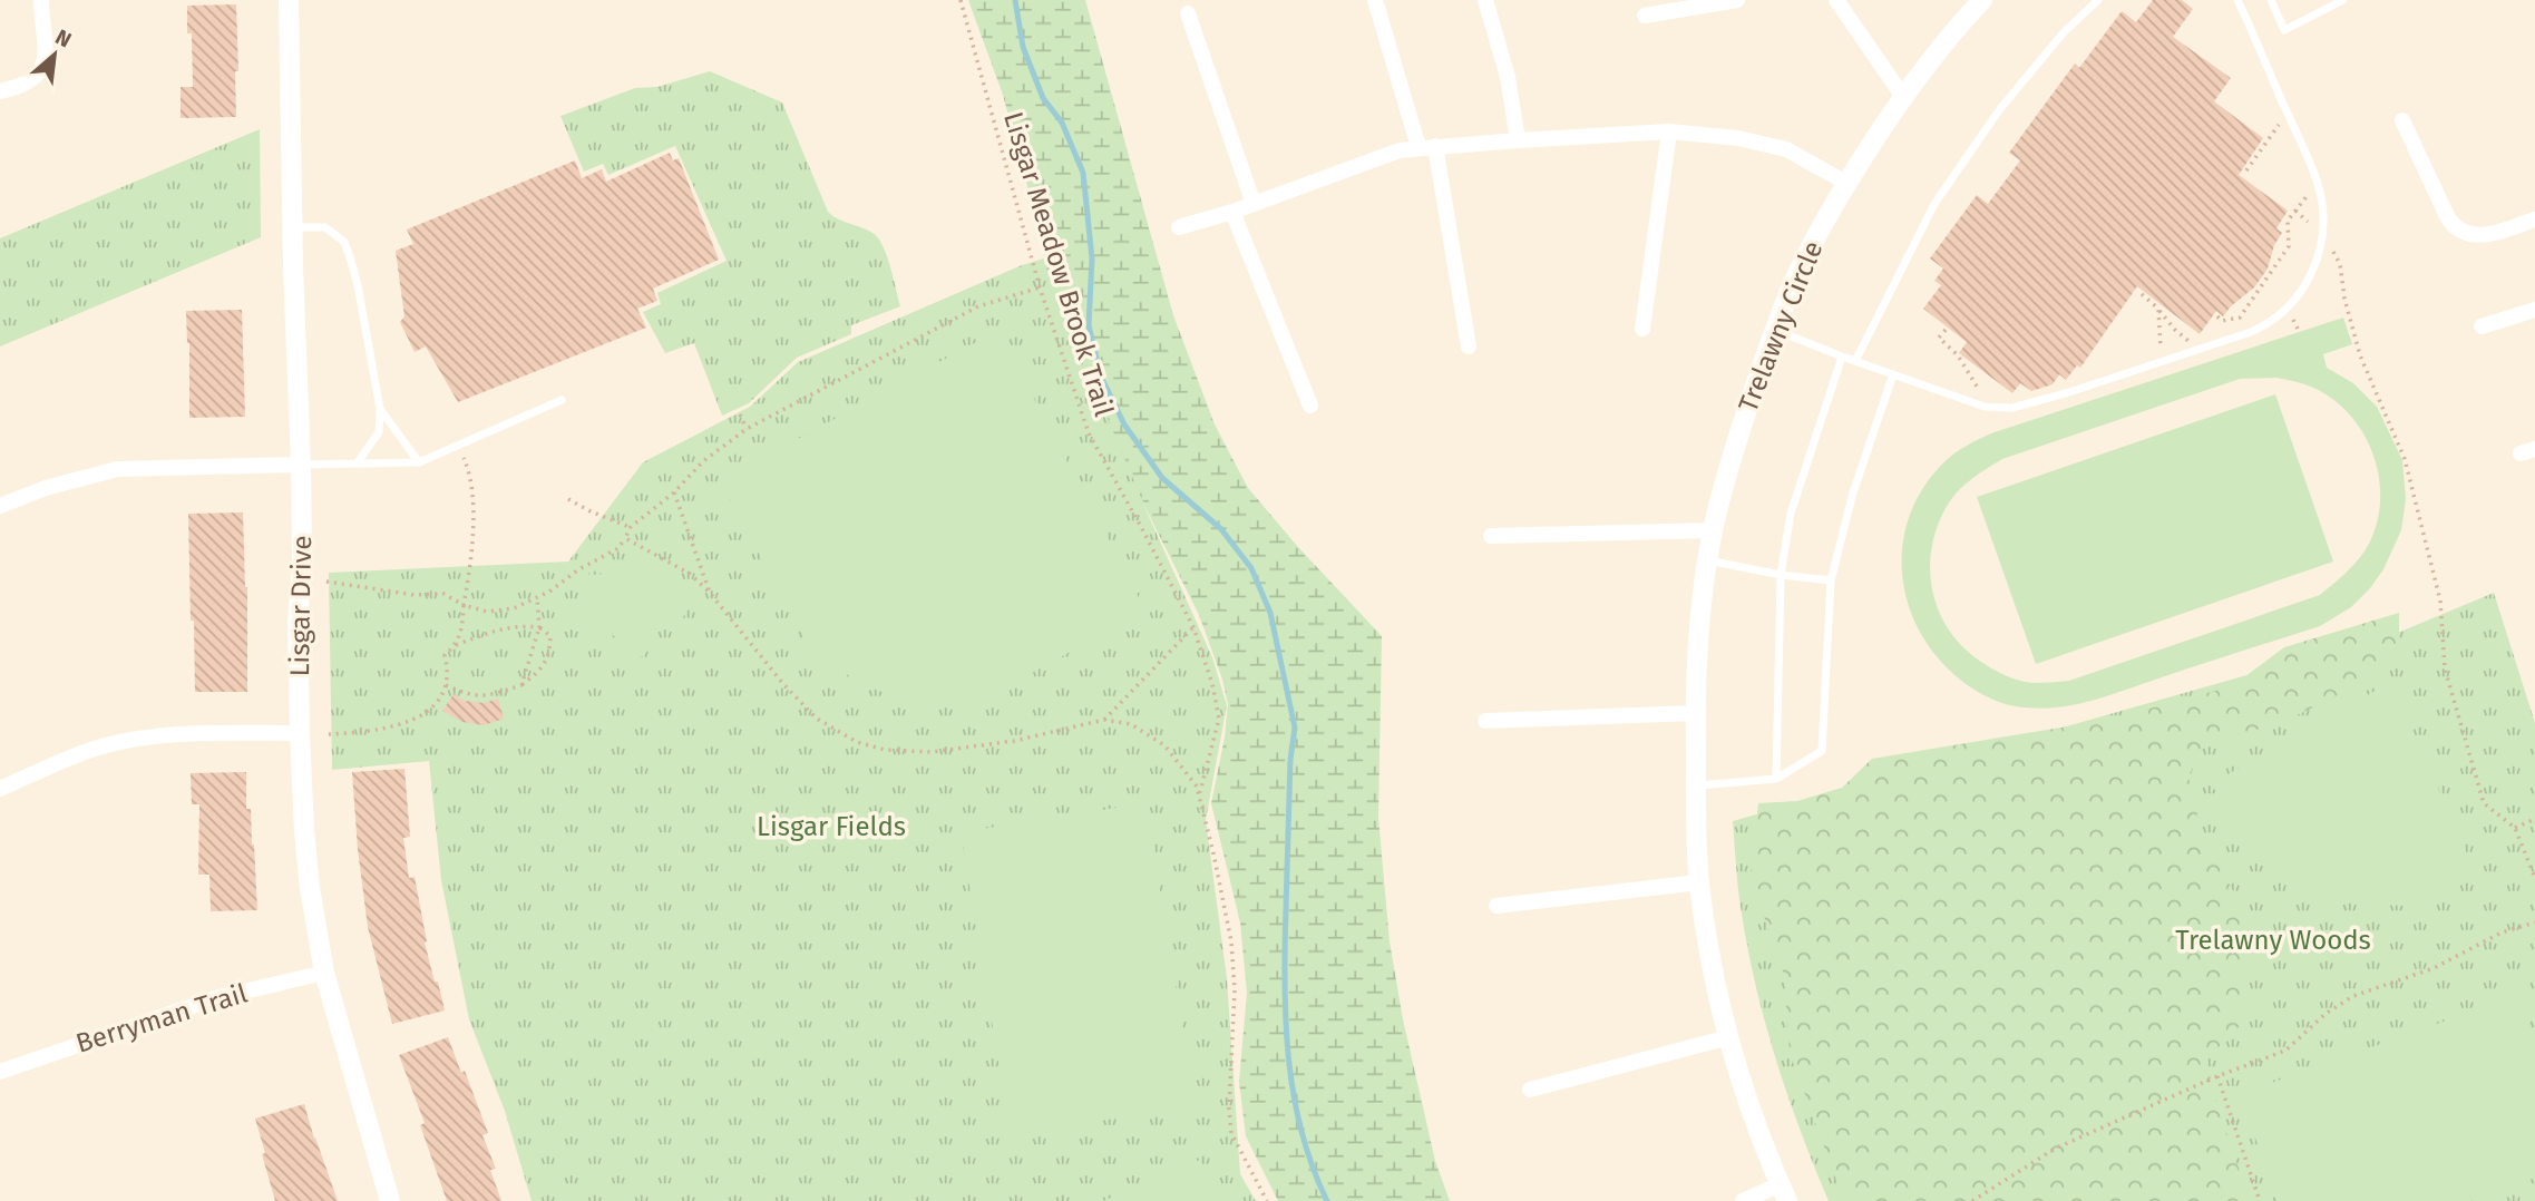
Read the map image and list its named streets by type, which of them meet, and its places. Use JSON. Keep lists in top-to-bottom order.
{
  "streets": {
    "street": ["Trelawny Circle", "Lisgar Drive", "Berryman Trail"],
    "path": ["Lisgar Meadow Brook Trail"]
  },
  "crossings": [
    ["Lisgar Drive", "Berryman Trail"]
  ],
  "parks": ["Lisgar Fields", "Trelawny Woods"],
  "north": "top right"
}
